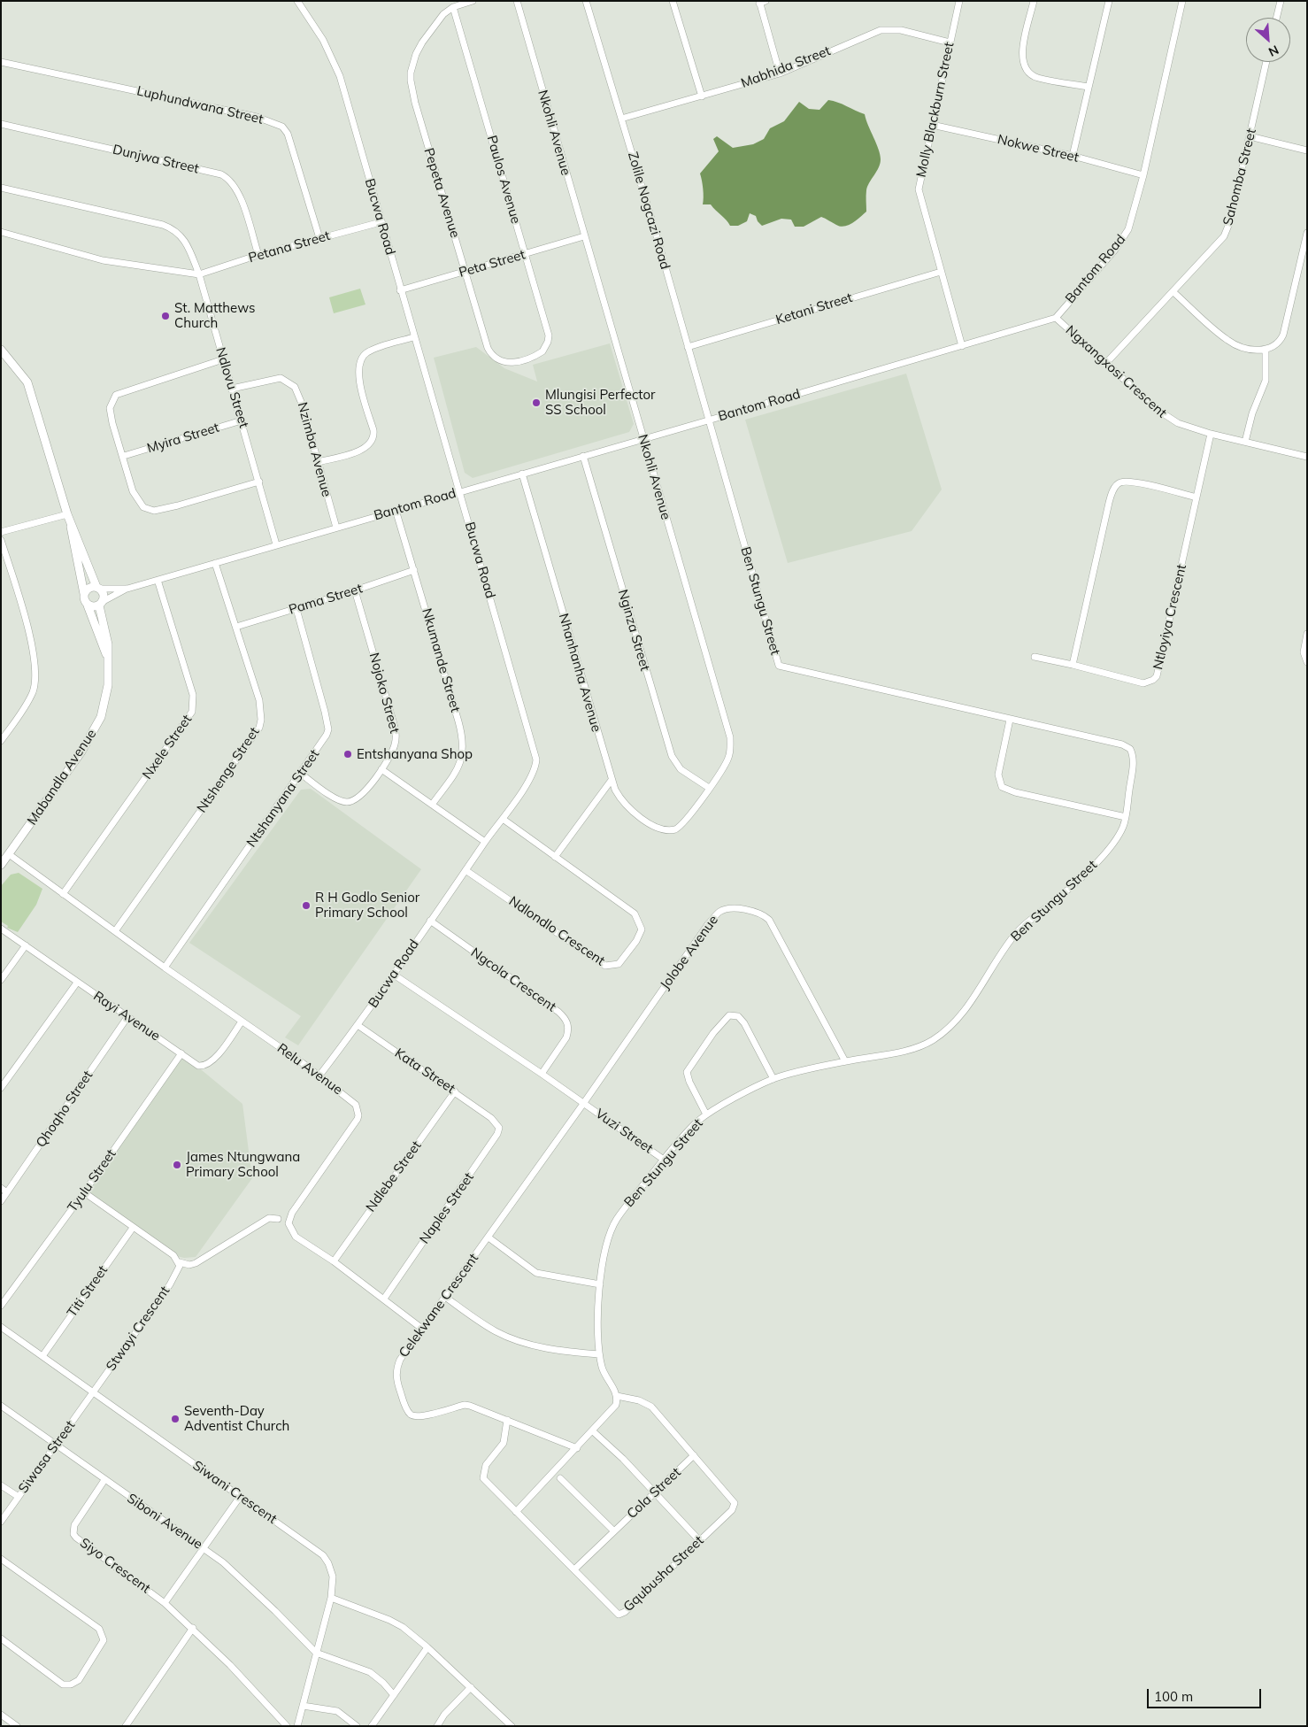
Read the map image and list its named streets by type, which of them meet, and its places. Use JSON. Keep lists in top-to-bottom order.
{
  "streets": {
    "street": [
      "Mabhida Street",
      "Luphundwana Street",
      "Molly Blackburn Street",
      "Nkohli Avenue",
      "Nokwe Street",
      "Dunjwa Street",
      "Sahomba Street",
      "Paulos Avenue",
      "Pepeta Avenue",
      "Zolile Nogcazi Road",
      "Bucwa Road",
      "Petana Street",
      "Peta Street",
      "Bantom Road",
      "Ketani Street",
      "Ngxangxosi Crescent",
      "Ndlovu Street",
      "Myira Street",
      "Nzimba Avenue",
      "Pama Street",
      "Ben Stungu Street",
      "Ntloyiya Crescent",
      "Nginza Street",
      "Nkumande Street",
      "Nhanhanha Avenue",
      "Nojoko Street",
      "Nxele Street",
      "Ntshenge Street",
      "Mabandla Avenue",
      "Ntshanyana Street",
      "Ndlondlo Crescent",
      "Jolobe Avenue",
      "Ngcola Crescent",
      "Rayi Avenue",
      "Relu Avenue",
      "Kata Street",
      "Qhoqho Street",
      "Vuzi Street",
      "Ndlebe Street",
      "Tyulu Street",
      "Naples Street",
      "Titi Street",
      "Celekwane Crescent",
      "Stwayi Crescent",
      "Siwasa Street",
      "Siwani Crescent",
      "Cola Street",
      "Siboni Avenue",
      "Siyo Crescent",
      "Gqubusha Street"
    ]
  },
  "crossings": [
    ["Mabhida Street", "Molly Blackburn Street"],
    ["Mabhida Street", "Zolile Nogcazi Road"],
    ["Luphundwana Street", "Petana Street"],
    ["Molly Blackburn Street", "Nokwe Street"],
    ["Molly Blackburn Street", "Bantom Road"],
    ["Molly Blackburn Street", "Ketani Street"],
    ["Nkohli Avenue", "Peta Street"],
    ["Nkohli Avenue", "Bantom Road"],
    ["Nkohli Avenue", "Nginza Street"],
    ["Nkohli Avenue", "Nhanhanha Avenue"],
    ["Nokwe Street", "Bantom Road"],
    ["Dunjwa Street", "Petana Street"],
    ["Sahomba Street", "Ngxangxosi Crescent"],
    ["Paulos Avenue", "Pepeta Avenue"],
    ["Paulos Avenue", "Peta Street"],
    ["Pepeta Avenue", "Peta Street"],
    ["Zolile Nogcazi Road", "Bantom Road"],
    ["Zolile Nogcazi Road", "Ketani Street"],
    ["Zolile Nogcazi Road", "Ben Stungu Street"],
    ["Bucwa Road", "Petana Street"],
    ["Bucwa Road", "Peta Street"],
    ["Bucwa Road", "Bantom Road"],
    ["Bucwa Road", "Ndlondlo Crescent"],
    ["Bucwa Road", "Ngcola Crescent"],
    ["Bucwa Road", "Relu Avenue"],
    ["Bucwa Road", "Kata Street"],
    ["Petana Street", "Ndlovu Street"],
    ["Bantom Road", "Ngxangxosi Crescent"],
    ["Bantom Road", "Ndlovu Street"],
    ["Bantom Road", "Nzimba Avenue"],
    ["Bantom Road", "Ben Stungu Street"],
    ["Bantom Road", "Nginza Street"],
    ["Bantom Road", "Nkumande Street"],
    ["Bantom Road", "Nhanhanha Avenue"],
    ["Bantom Road", "Nxele Street"],
    ["Bantom Road", "Ntshenge Street"],
    ["Bantom Road", "Mabandla Avenue"],
    ["Ngxangxosi Crescent", "Ntloyiya Crescent"],
    ["Ndlovu Street", "Myira Street"],
    ["Ndlovu Street", "Nzimba Avenue"],
    ["Pama Street", "Nkumande Street"],
    ["Pama Street", "Nojoko Street"],
    ["Pama Street", "Ntshenge Street"],
    ["Pama Street", "Ntshanyana Street"],
    ["Ben Stungu Street", "Jolobe Avenue"],
    ["Ben Stungu Street", "Vuzi Street"],
    ["Ben Stungu Street", "Gqubusha Street"],
    ["Nojoko Street", "Ntshanyana Street"],
    ["Nxele Street", "Relu Avenue"],
    ["Ntshenge Street", "Relu Avenue"],
    ["Mabandla Avenue", "Relu Avenue"],
    ["Ntshanyana Street", "Relu Avenue"],
    ["Jolobe Avenue", "Vuzi Street"],
    ["Jolobe Avenue", "Celekwane Crescent"],
    ["Rayi Avenue", "Relu Avenue"],
    ["Rayi Avenue", "Qhoqho Street"],
    ["Rayi Avenue", "Tyulu Street"],
    ["Relu Avenue", "Ndlebe Street"],
    ["Relu Avenue", "Naples Street"],
    ["Relu Avenue", "Celekwane Crescent"],
    ["Kata Street", "Ndlebe Street"],
    ["Kata Street", "Naples Street"],
    ["Vuzi Street", "Celekwane Crescent"],
    ["Titi Street", "Siwani Crescent"],
    ["Celekwane Crescent", "Gqubusha Street"],
    ["Stwayi Crescent", "Siwasa Street"],
    ["Stwayi Crescent", "Siwani Crescent"],
    ["Siwasa Street", "Siwani Crescent"],
    ["Siwasa Street", "Siboni Avenue"],
    ["Siwani Crescent", "Siboni Avenue"],
    ["Cola Street", "Gqubusha Street"],
    ["Siboni Avenue", "Siyo Crescent"]
  ],
  "places": [
    "St. Matthews Church",
    "Mlungisi Perfector SS School",
    "Entshanyana Shop",
    "R H Godlo Senior Primary School",
    "James Ntungwana Primary School",
    "Seventh-Day Adventist Church"
  ],
  "scale_bar": "100 m",
  "north": "bottom right"
}
